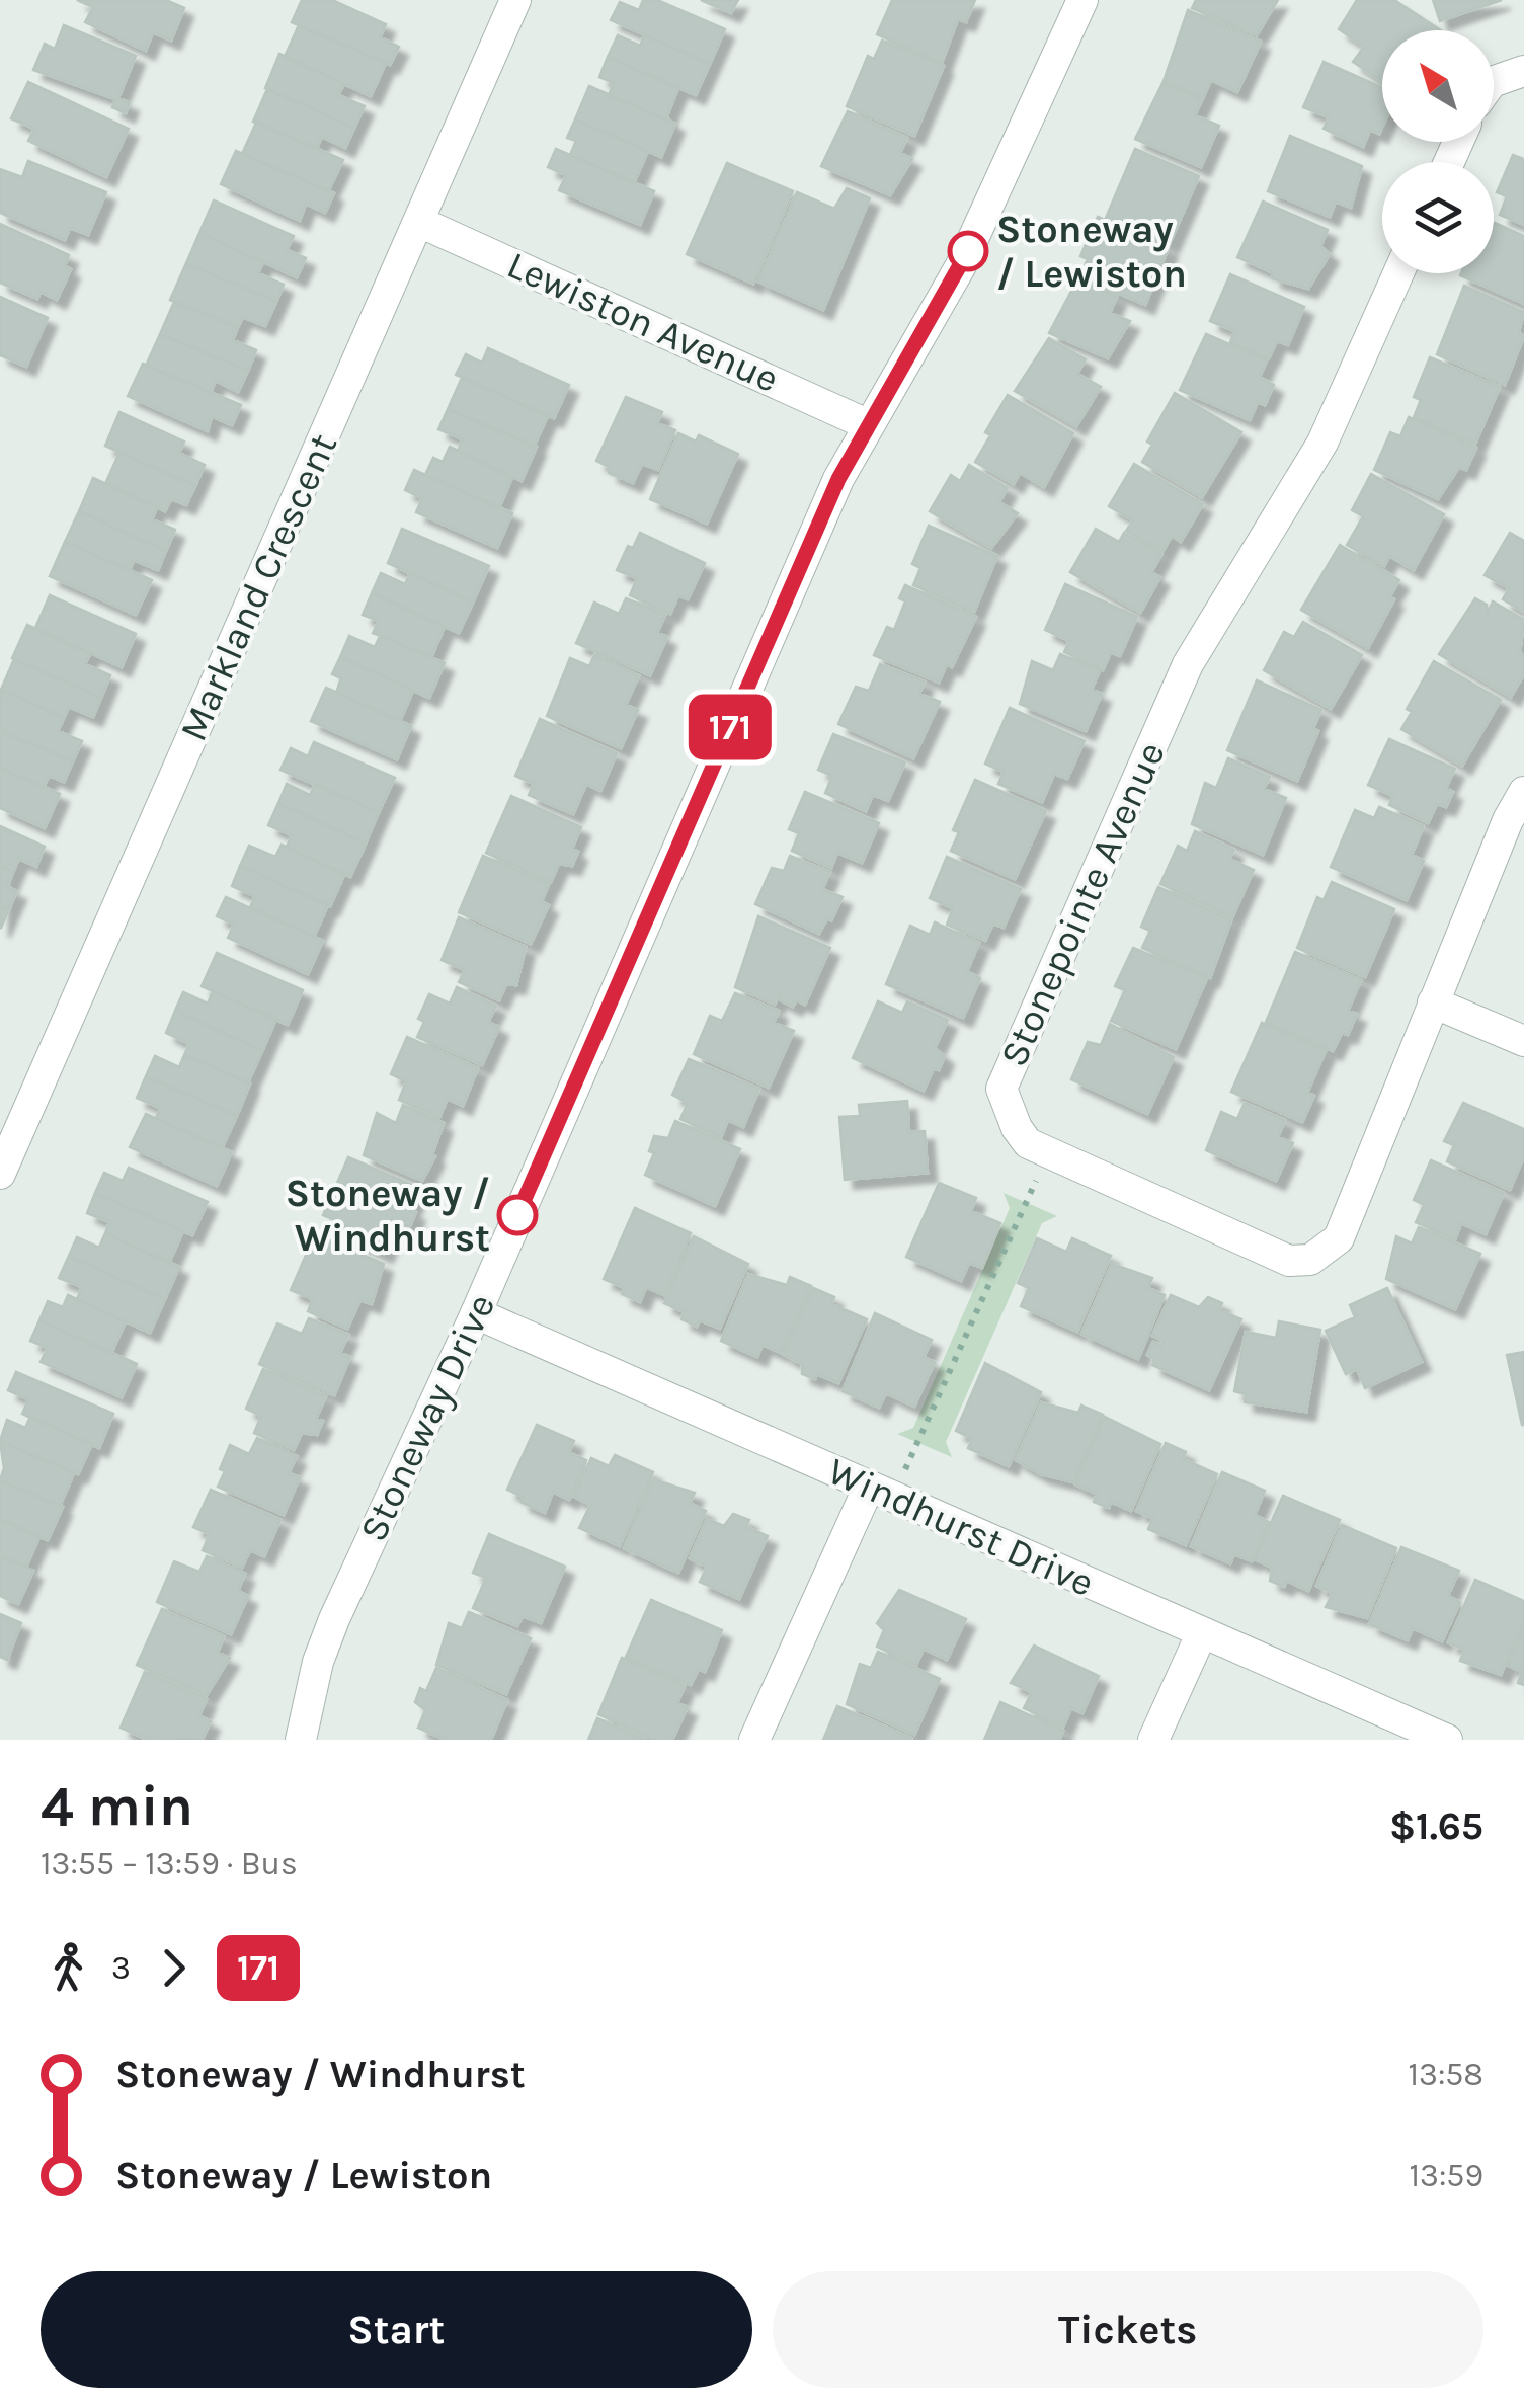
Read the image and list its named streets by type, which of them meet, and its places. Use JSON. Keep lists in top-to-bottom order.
{
  "streets": {
    "street": [
      "Lewiston Avenue",
      "Markland Crescent",
      "Stonepointe Avenue",
      "Stoneway Drive",
      "Windhurst Drive"
    ]
  },
  "crossings": [
    ["Lewiston Avenue", "Markland Crescent"],
    ["Lewiston Avenue", "Stoneway Drive"],
    ["Stoneway Drive", "Windhurst Drive"]
  ],
  "places": ["Stoneway / Lewiston", "Stoneway / Windhurst"],
  "lines": ["bus line 171"],
  "north": "top left",
  "page": {
    "on_map": "171",
    "heading": ["4 min", "13:55 – 13:59 · Bus", "$1.65"],
    "legs": ["3", "171"],
    "list": [
      {
        "name": "Stoneway / Windhurst",
        "value": "13:58"
      },
      {
        "name": "Stoneway / Lewiston",
        "value": "13:59"
      }
    ],
    "buttons": ["Start", "Tickets"]
  }
}
